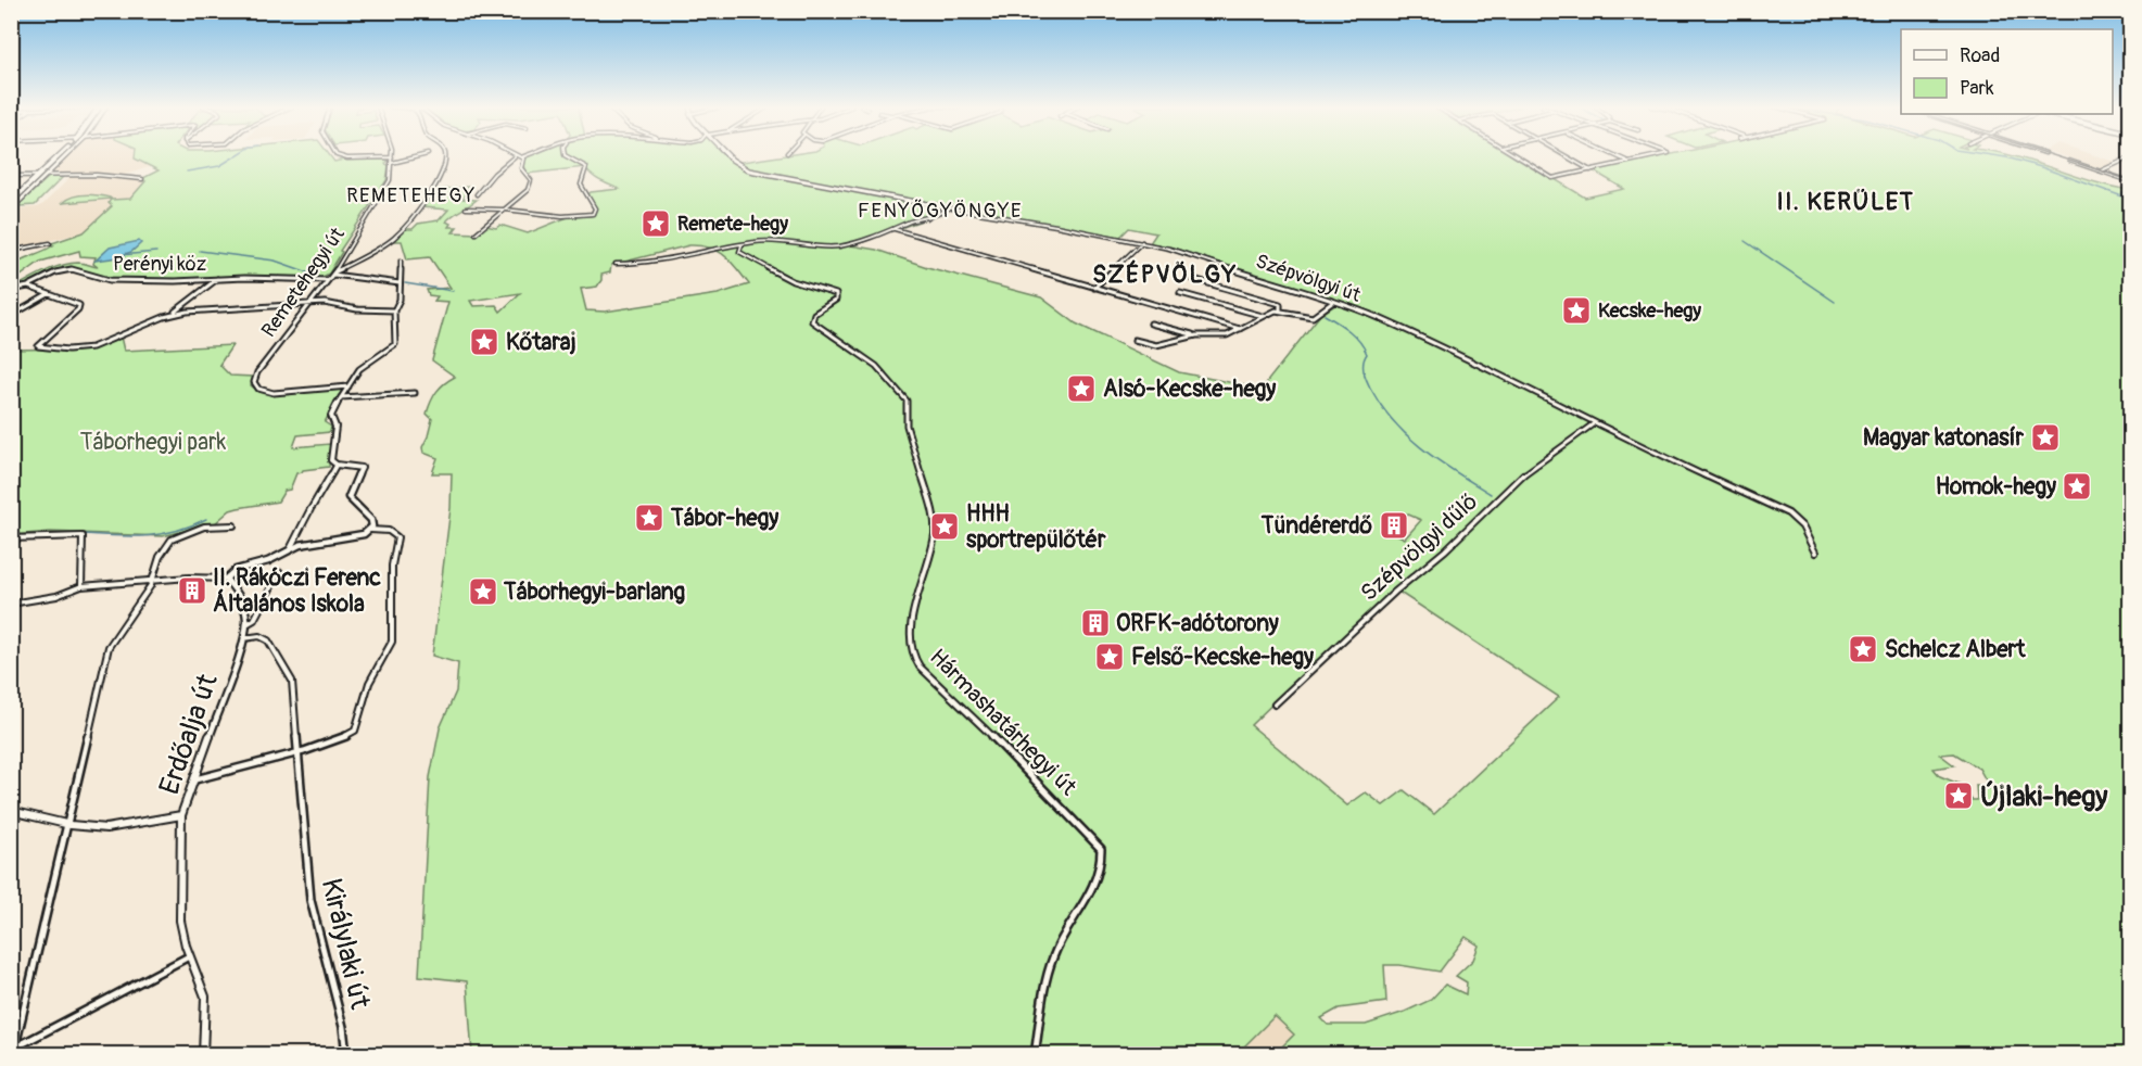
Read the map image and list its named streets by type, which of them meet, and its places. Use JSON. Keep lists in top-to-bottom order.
{
  "streets": {
    "street": [
      "Perényi köz",
      "Szépvölgyi út",
      "Remetehegyi út",
      "Szépvölgyi dűlő",
      "Hármashatárhegyi út",
      "Erdőalja út",
      "Királylaki út"
    ]
  },
  "crossings": [
    ["Perényi köz", "Remetehegyi út"],
    ["Szépvölgyi út", "Szépvölgyi dűlő"],
    ["Erdőalja út", "Királylaki út"]
  ],
  "districts": [
    "REMETEHEGY",
    "II. KERÜLET",
    "FENYŐGYÖNGYE",
    "SZÉPVÖLGY"
  ],
  "parks": ["Táborhegyi park"],
  "places": {
    "place": [
      "Remete-hegy",
      "Kecske-hegy",
      "Kőtaraj",
      "Alsó-Kecske-hegy",
      "Magyar katonasír",
      "Homok-hegy",
      "Tábor-hegy",
      "HHH sportrepülőtér",
      "Táborhegyi-barlang",
      "Schelcz Albert",
      "Felső-Kecske-hegy",
      "Újlaki-hegy"
    ],
    "building": ["Tündérerdő", "II. Rákóczi Ferenc Általános Iskola", "ORFK-adótorony"]
  },
  "legend": ["Road", "Park"]
}
